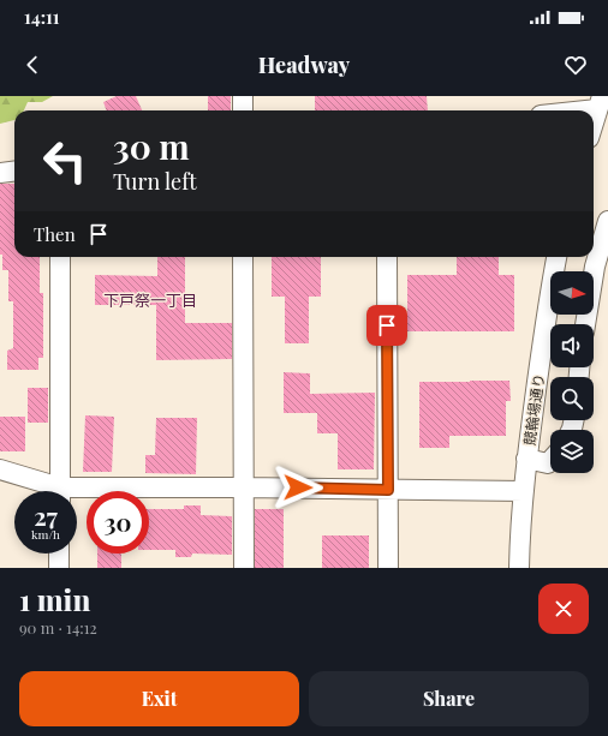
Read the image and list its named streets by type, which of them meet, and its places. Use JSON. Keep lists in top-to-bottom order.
{
  "streets": {
    "street": ["競輪場通り"]
  },
  "districts": ["下戸祭一丁目"],
  "north": "right",
  "page": {
    "status": "14:11",
    "header": "Headway",
    "turn": ["30 m", "Turn left"],
    "then": "Then",
    "speed": "27 km/h",
    "limit": "30",
    "heading": ["1 min", "90 m · 14:12"],
    "buttons": ["Exit", "Share"]
  }
}
